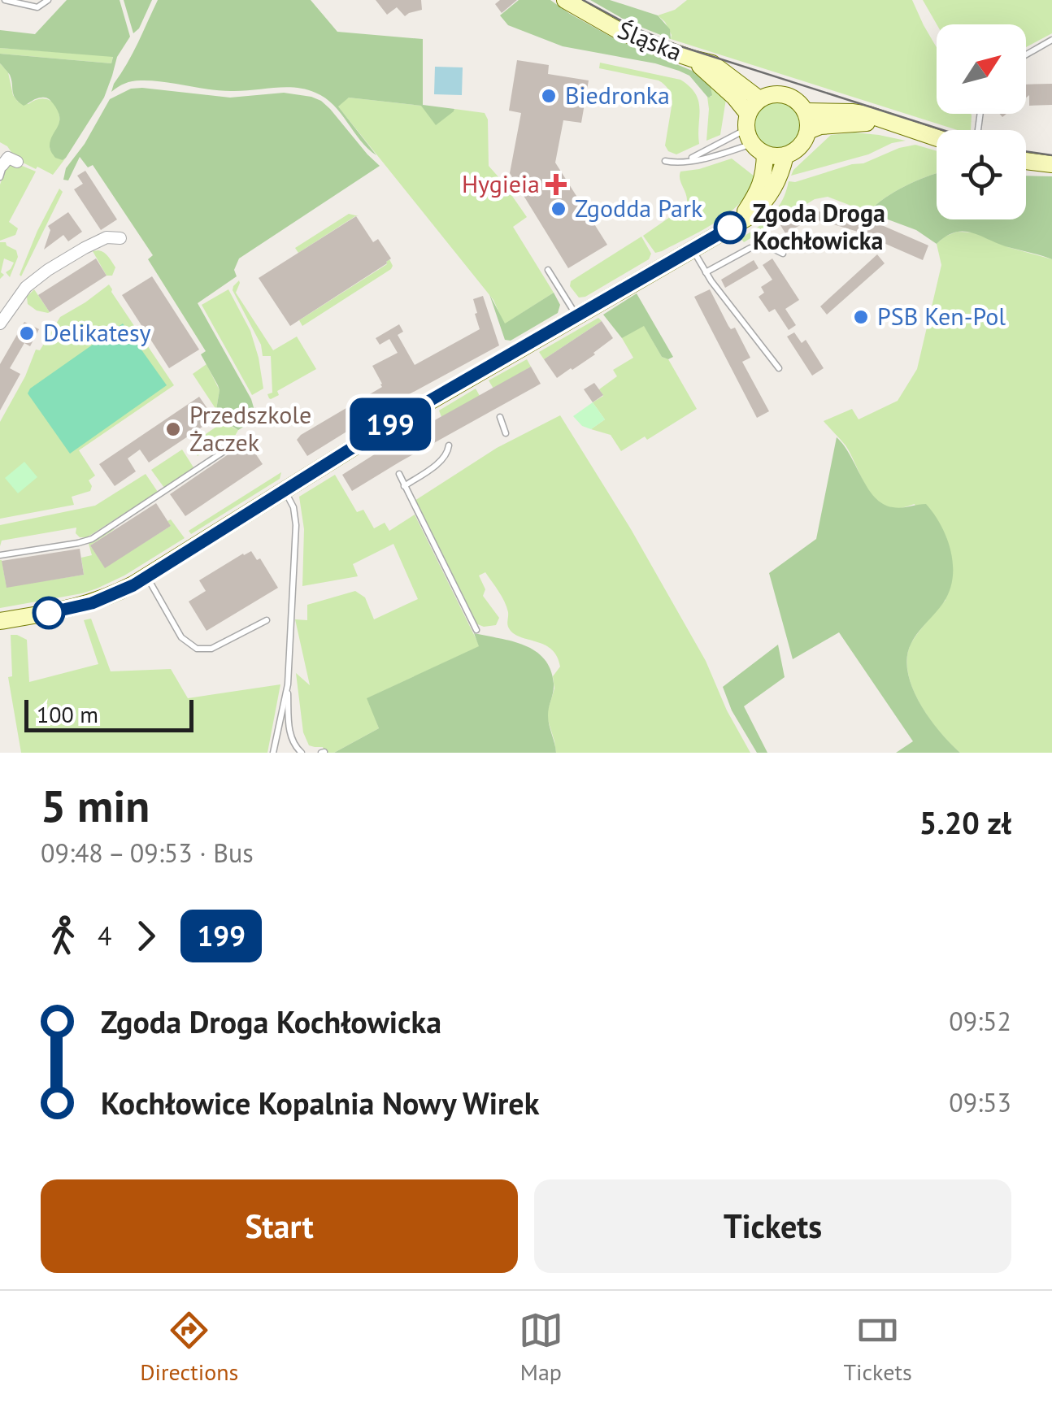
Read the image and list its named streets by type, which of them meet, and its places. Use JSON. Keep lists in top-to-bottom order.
{
  "streets": {
    "street": ["Śląska"]
  },
  "places": {
    "other": [
      "Biedronka",
      "Zgodda Park",
      "Zgoda Droga Kochłowicka",
      "PSB Ken-Pol",
      "Delikatesy",
      "Przedszkole Żaczek"
    ],
    "health": ["Hygieia"]
  },
  "lines": ["bus line 199"],
  "scale_bar": "100 m",
  "north": "top right",
  "page": {
    "on_map": "199",
    "scale": "100 m",
    "heading": ["5 min", "09:48 – 09:53 · Bus", "5.20 zł"],
    "legs": ["4", "199"],
    "list": [
      {
        "name": "Zgoda Droga Kochłowicka",
        "value": "09:52"
      },
      {
        "name": "Kochłowice Kopalnia Nowy Wirek",
        "value": "09:53"
      }
    ],
    "buttons": ["Start", "Tickets"],
    "tabs": ["Directions", "Map", "Tickets"]
  }
}
